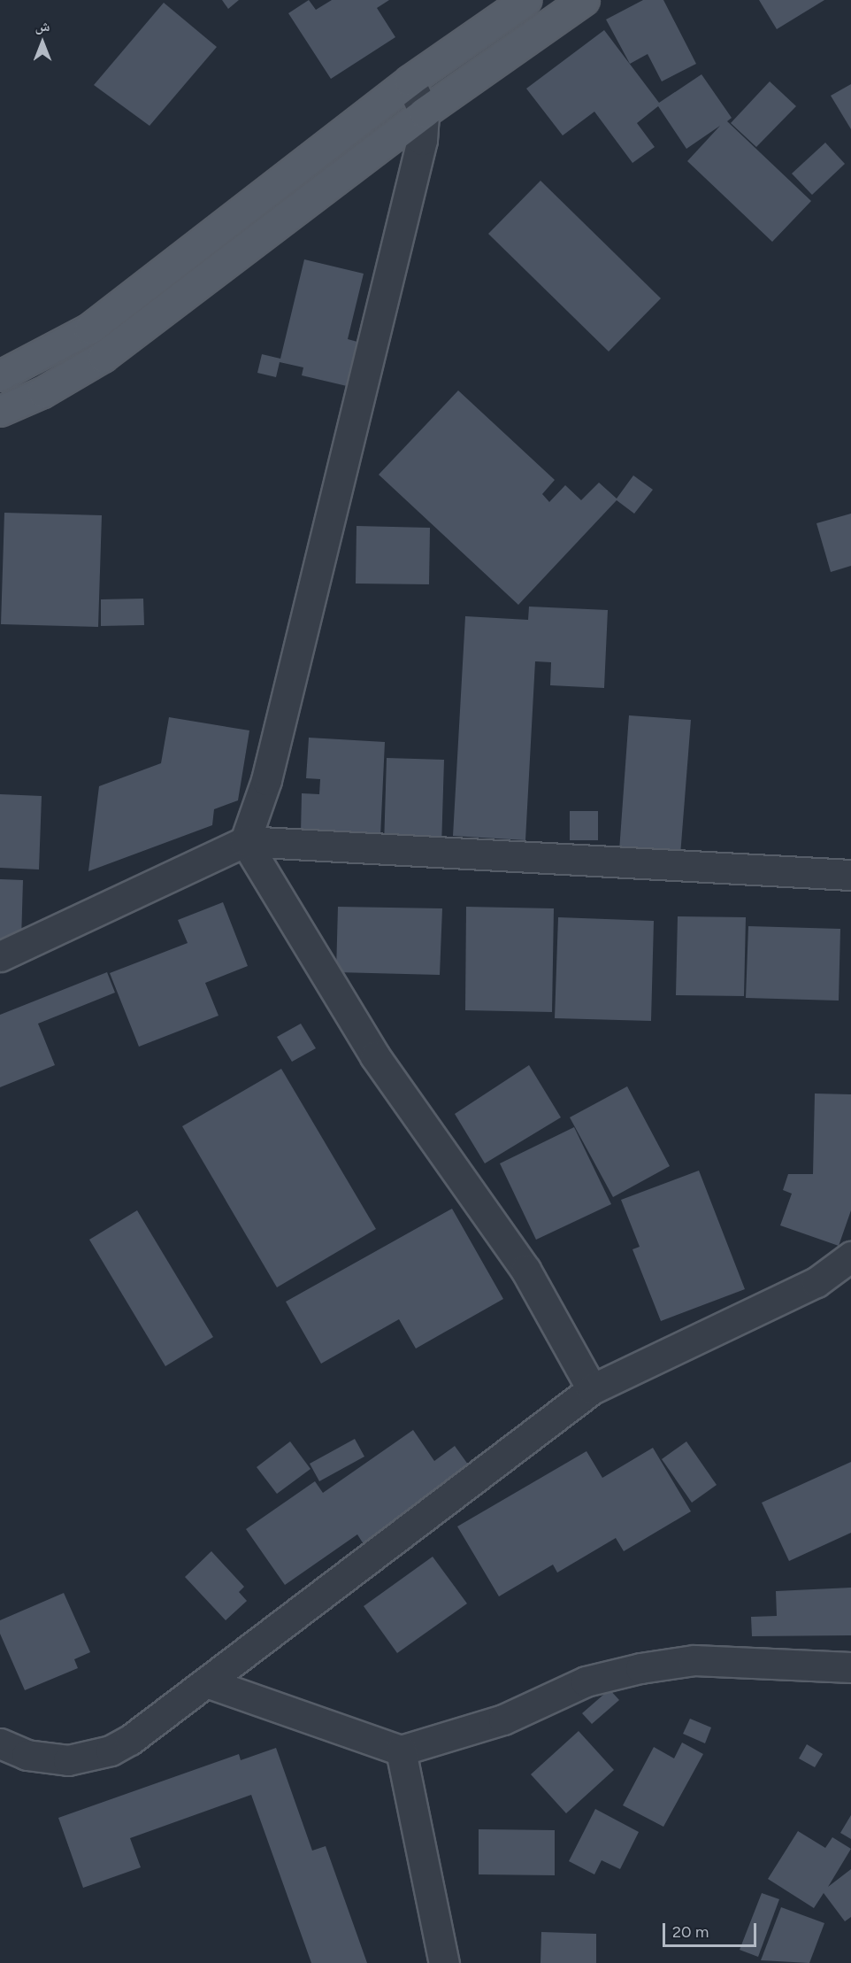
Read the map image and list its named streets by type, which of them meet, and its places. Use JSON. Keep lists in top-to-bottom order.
{
  "scale_bar": "20 m",
  "north": "top"
}
